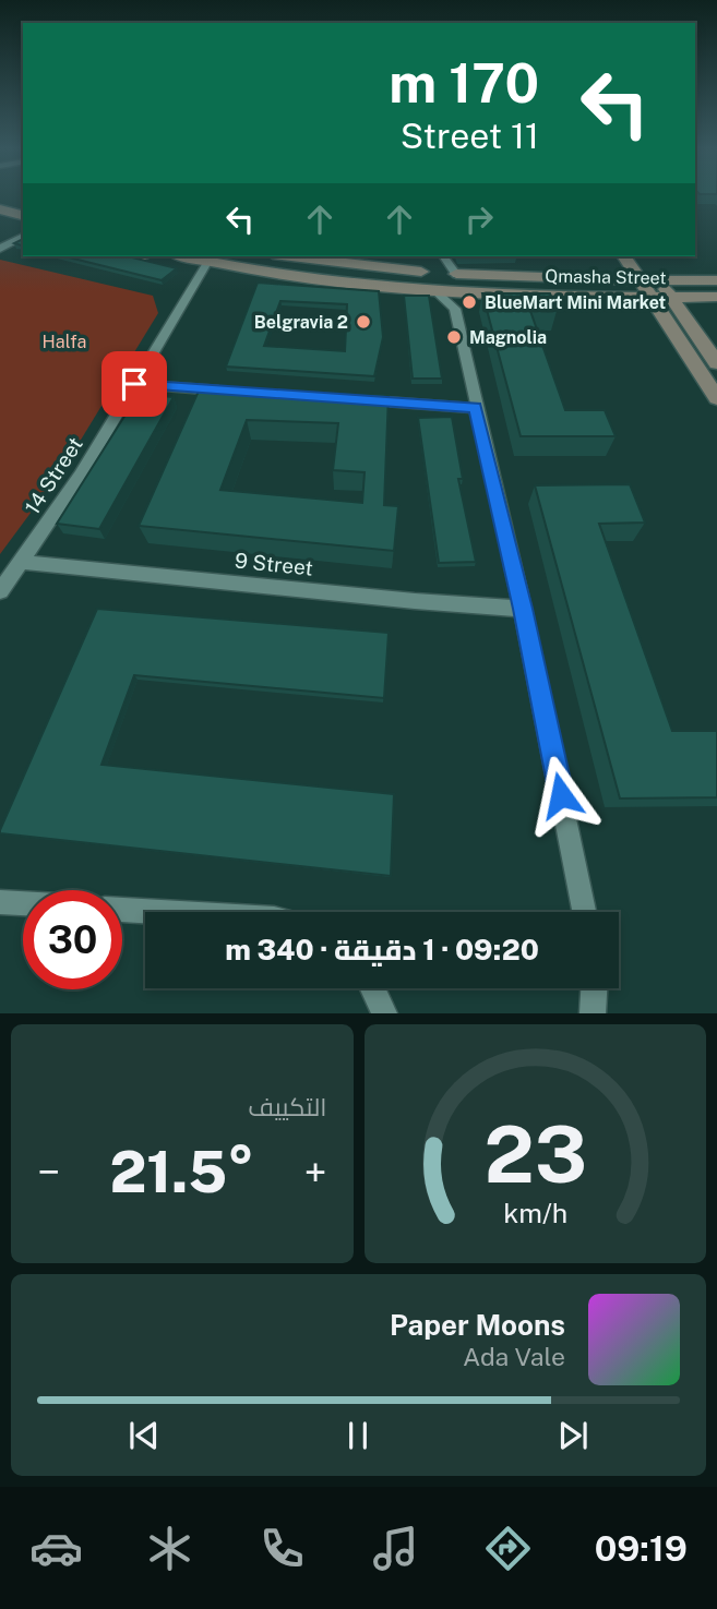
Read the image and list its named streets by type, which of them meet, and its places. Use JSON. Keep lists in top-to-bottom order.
{
  "streets": {
    "street": ["Qmasha Street", "14 Street", "9 Street"]
  },
  "crossings": [
    ["Qmasha Street", "14 Street"],
    ["14 Street", "9 Street"]
  ],
  "parks": ["Halfa"],
  "places": ["BlueMart Mini Market", "Belgravia 2", "Magnolia"],
  "page": {
    "turn": ["170 m", "11 Street"],
    "limit": "30",
    "trip": "09:20 · 1 دقيقة · 340 m",
    "tile": "التكييف",
    "heat": ["−", "21.5°", "+"],
    "song": ["Paper Moons", "Ada Vale"],
    "tabs": "09:19",
    "gauge": ["23", "km/h"]
  }
}
